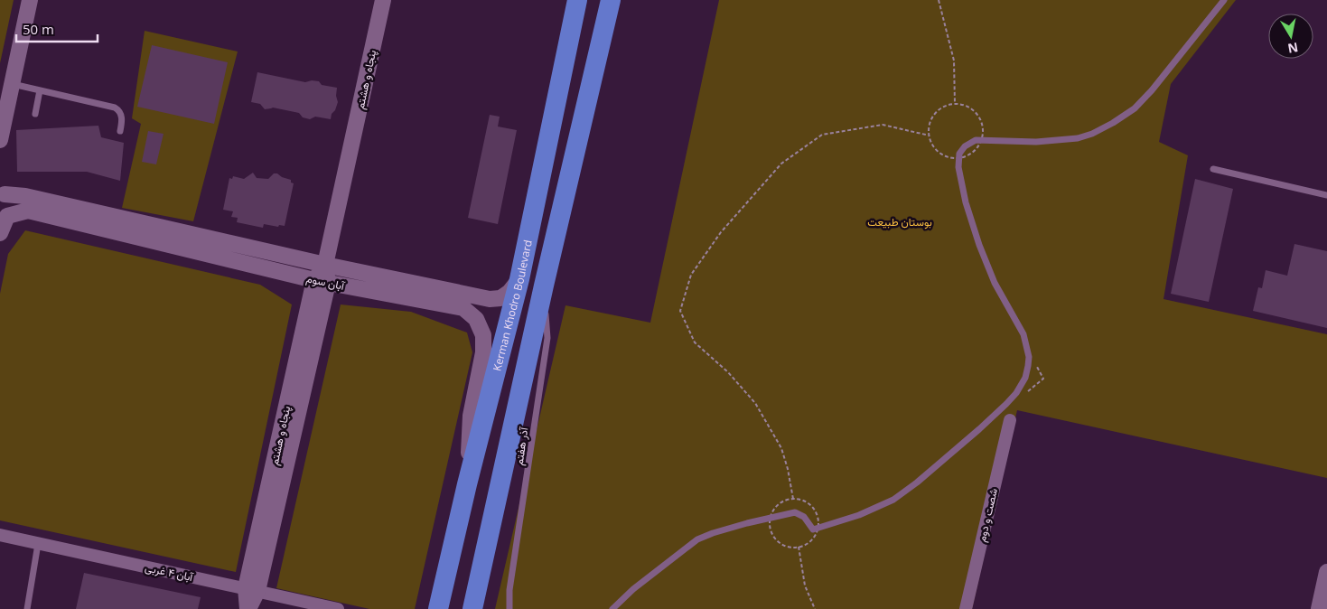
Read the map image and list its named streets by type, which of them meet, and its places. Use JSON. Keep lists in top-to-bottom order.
{
  "streets": {
    "main road": ["Kerman Khodro Boulevard"],
    "street": [
      "پنجاه و هشتم",
      "آبان سوم",
      "شصت و دوم",
      "آبان ۴ غربی"
    ],
    "lane": ["آذر هفتم"]
  },
  "crossings": [
    ["پنجاه و هشتم", "آبان سوم"],
    ["پنجاه و هشتم", "آبان ۴ غربی"],
    ["آبان سوم", "Kerman Khodro Boulevard"]
  ],
  "parks": ["بوستان طبیعت"],
  "scale_bar": "50 m",
  "north": "bottom"
}
